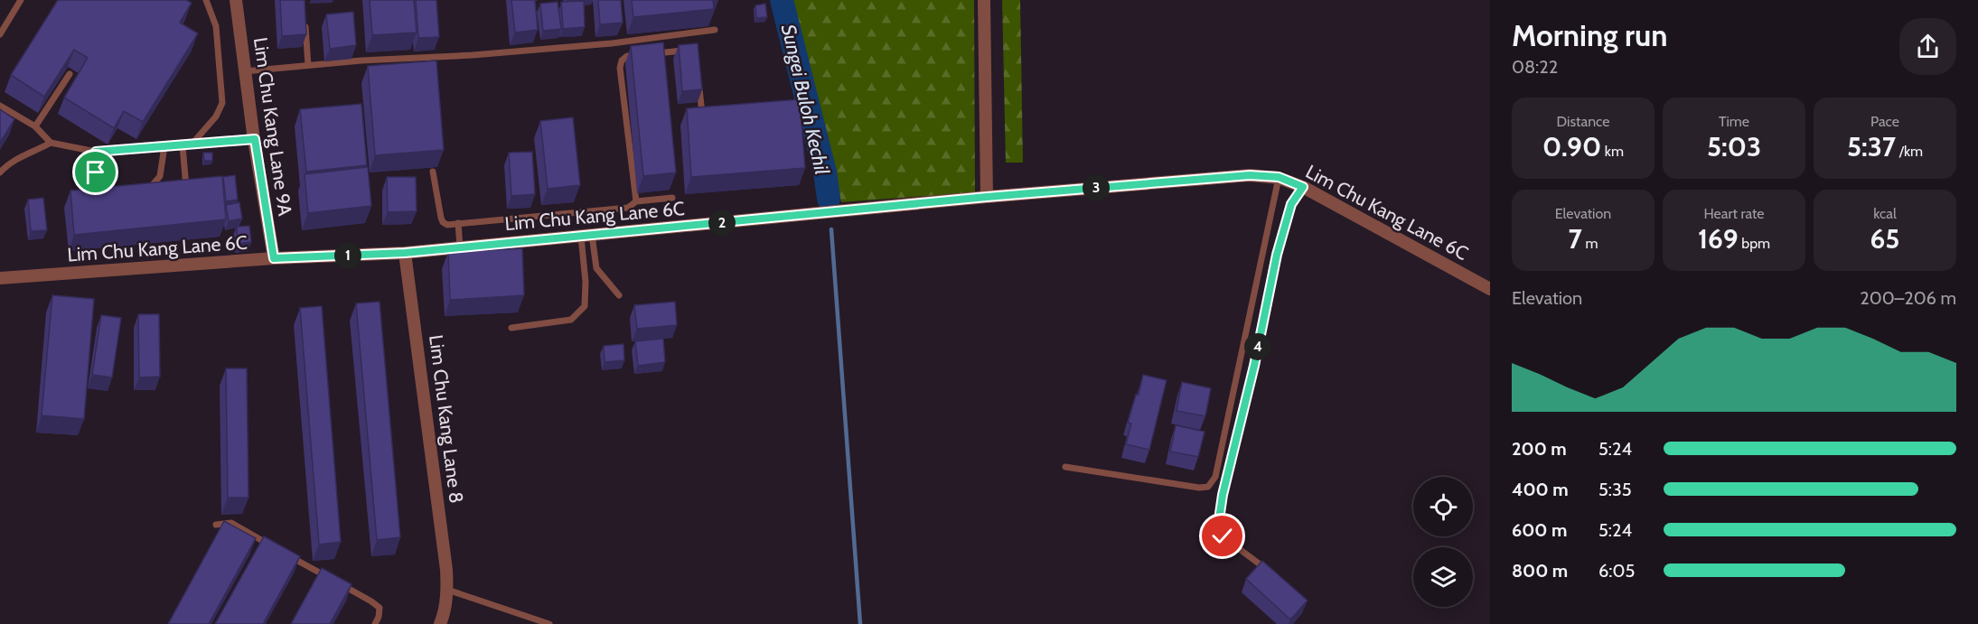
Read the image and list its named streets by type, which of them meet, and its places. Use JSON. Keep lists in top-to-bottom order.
{
  "streets": {
    "street": ["Lim Chu Kang Lane 9A", "Lim Chu Kang Lane 6C", "Lim Chu Kang Lane 8"]
  },
  "crossings": [
    ["Lim Chu Kang Lane 9A", "Lim Chu Kang Lane 6C"],
    ["Lim Chu Kang Lane 6C", "Lim Chu Kang Lane 8"]
  ],
  "water": ["Sungei Buloh Kechil"],
  "page": {
    "heading": ["Morning run", "08:22"],
    "stats": [
      ["Distance", "0.90 km"],
      ["Time", "5:03"],
      ["Pace", "5:37 /km"],
      ["Elevation", "7 m"],
      ["Heart rate", "169 bpm"],
      ["kcal", "65"]
    ],
    "pins": [
      "3",
      "2",
      "1",
      "4"
    ],
    "chart": ["Elevation", "200–206 m"],
    "list": [
      {
        "name": "200 m",
        "note": "5:24"
      },
      {
        "name": "400 m",
        "note": "5:35"
      },
      {
        "name": "600 m",
        "note": "5:24"
      },
      {
        "name": "800 m",
        "note": "6:05"
      }
    ]
  }
}
